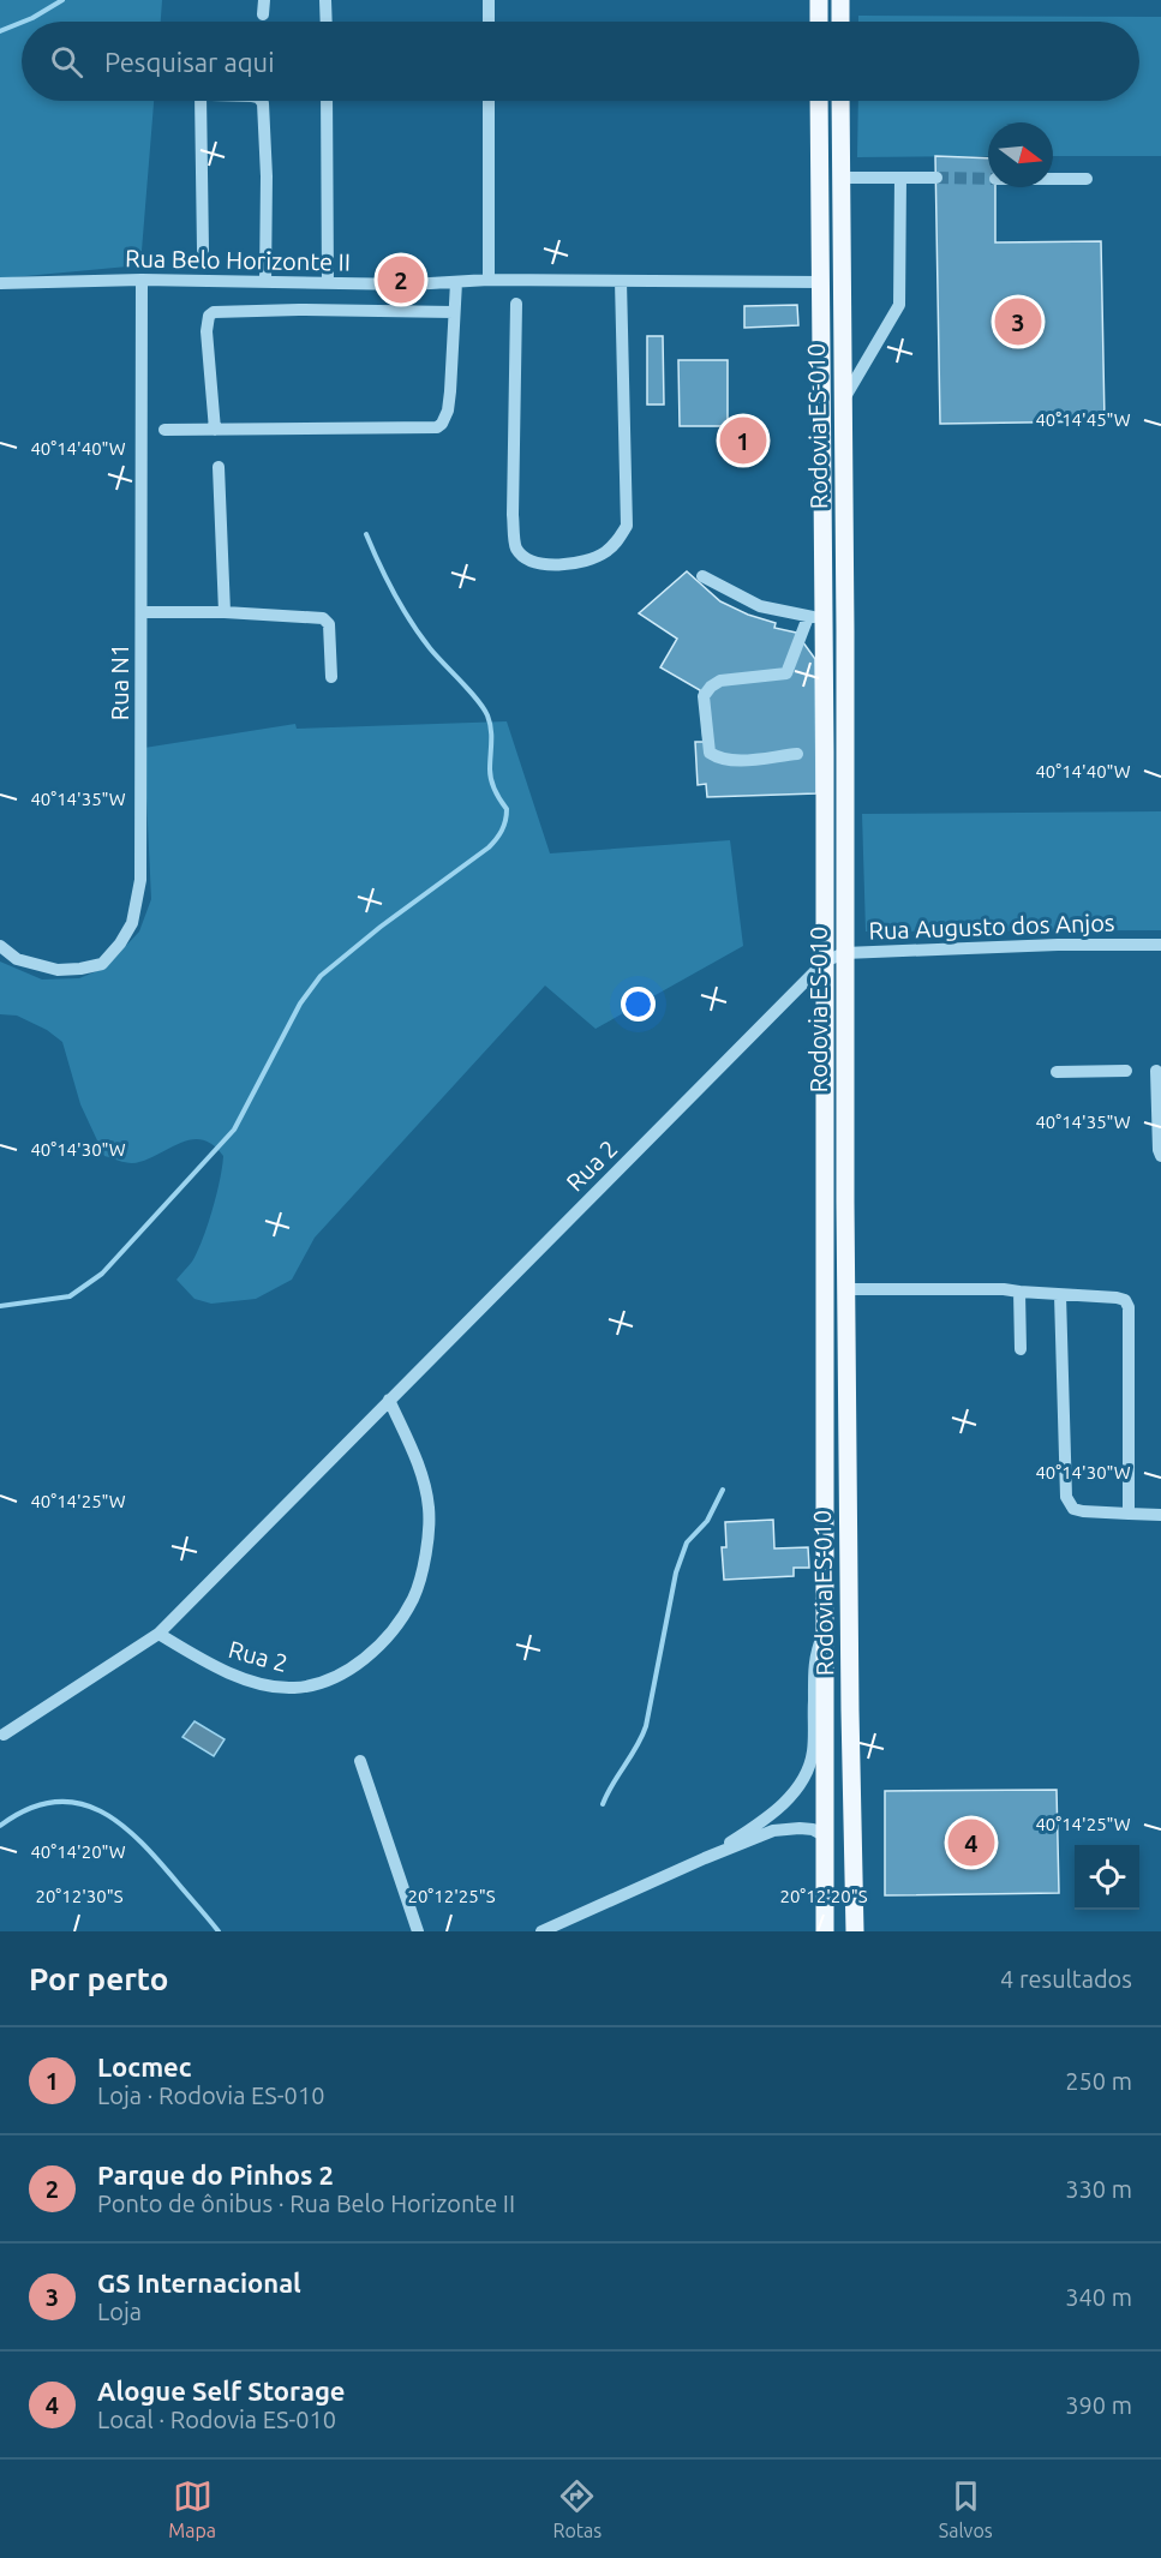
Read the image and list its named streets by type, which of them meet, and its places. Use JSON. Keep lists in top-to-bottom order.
{
  "streets": {
    "main road": ["Rodovia ES-010"],
    "street": [
      "Rua Belo Horizonte II",
      "Rua N1",
      "Rua Augusto dos Anjos",
      "Rua 2"
    ]
  },
  "crossings": [
    ["Rua Belo Horizonte II", "Rodovia ES-010"],
    ["Rua Belo Horizonte II", "Rua N1"],
    ["Rodovia ES-010", "Rua Augusto dos Anjos"],
    ["Rodovia ES-010", "Rua 2"],
    ["Rua Augusto dos Anjos", "Rua 2"]
  ],
  "north": "right",
  "page": {
    "search": "Pesquisar aqui",
    "pins": [
      "2",
      "3",
      "1",
      "4"
    ],
    "heading": ["Por perto", "4 resultados"],
    "list": [
      {
        "mark": "1",
        "name": "Locmec",
        "note": "Loja · Rodovia ES-010",
        "value": "250 m"
      },
      {
        "mark": "2",
        "name": "Parque do Pinhos 2",
        "note": "Ponto de ônibus · Rua Belo Horizonte II",
        "value": "330 m"
      },
      {
        "mark": "3",
        "name": "GS Internacional",
        "note": "Loja",
        "value": "340 m"
      },
      {
        "mark": "4",
        "name": "Alogue Self Storage",
        "note": "Local · Rodovia ES-010",
        "value": "390 m"
      }
    ],
    "nav": ["Mapa", "Rotas", "Salvos"]
  },
  "coordinates": [
    "40°14'45\"W",
    "40°14'40\"W",
    "40°14'35\"W",
    "40°14'30\"W",
    "40°14'25\"W",
    "40°14'20\"W",
    "20°12'30\"S",
    "20°12'25\"S",
    "20°12'20\"S"
  ]
}
